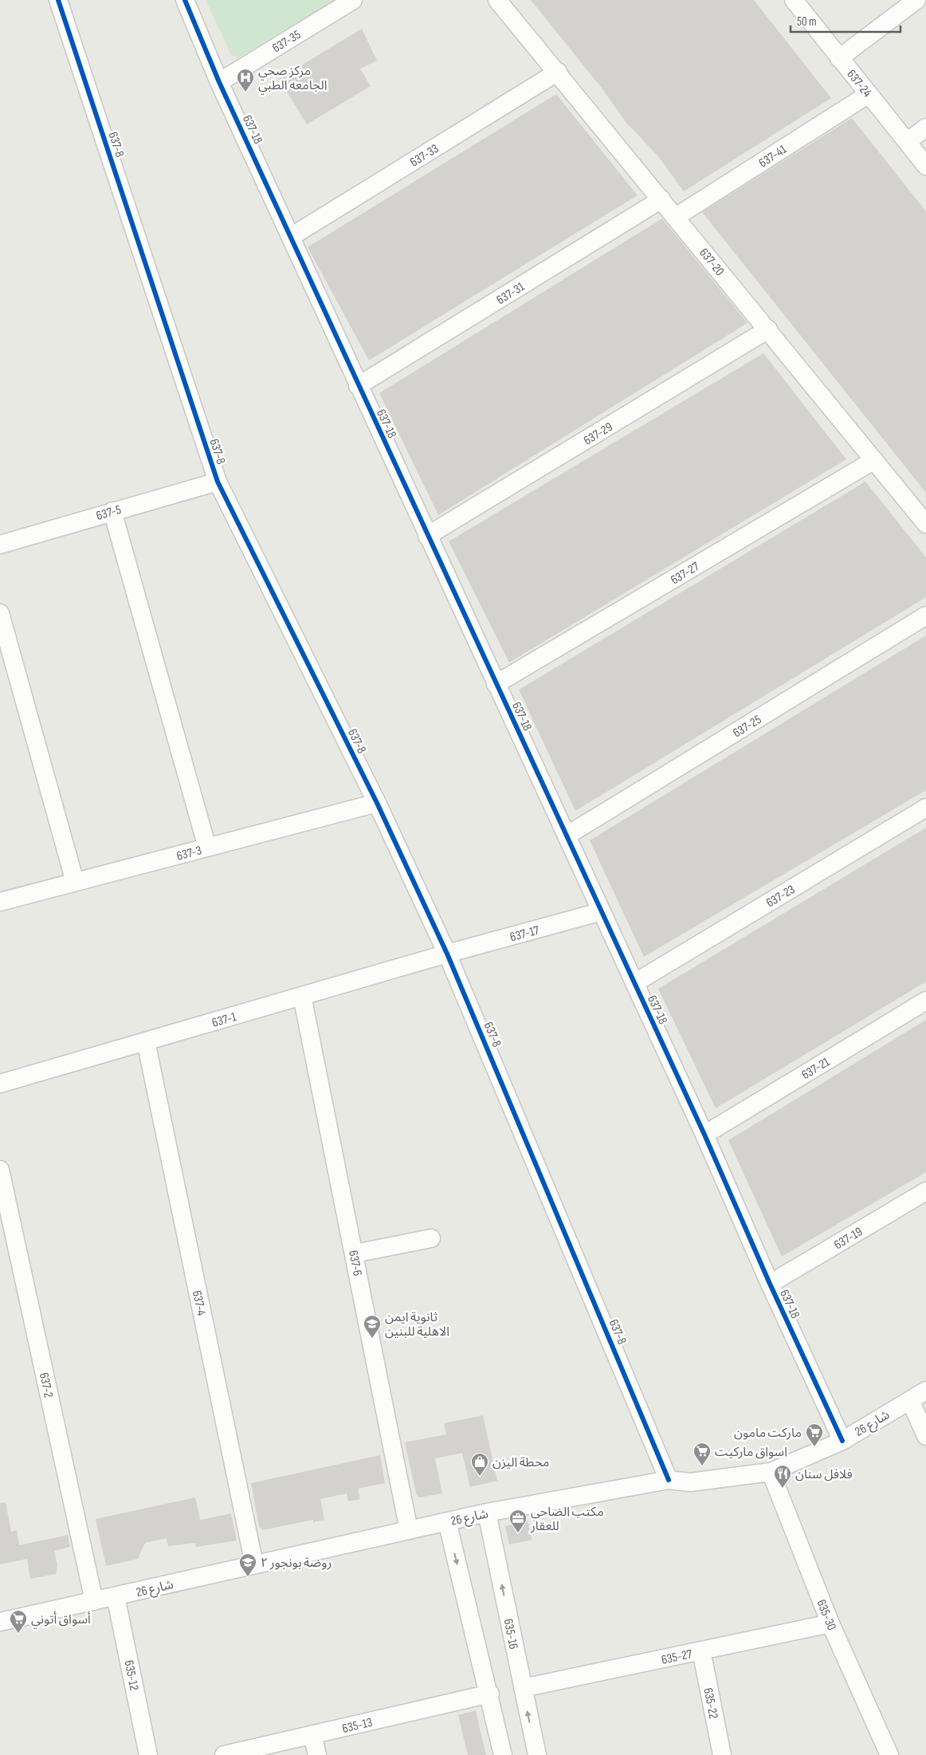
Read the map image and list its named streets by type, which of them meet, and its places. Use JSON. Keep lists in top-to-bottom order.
{
  "streets": {
    "street": [
      "637-35",
      "637-24",
      "637-18",
      "637-8",
      "637-33",
      "637-41",
      "637-20",
      "637-31",
      "637-29",
      "637-5",
      "637-27",
      "637-25",
      "637-3",
      "637-23",
      "637-17",
      "637-1",
      "637-21",
      "637-19",
      "637-6",
      "637-4",
      "637-2",
      "شارع 26",
      "635-30",
      "635-16",
      "635-27",
      "635-12",
      "635-22",
      "635-13"
    ]
  },
  "crossings": [
    ["637-35", "637-18"],
    ["637-24", "637-41"],
    ["637-18", "637-33"],
    ["637-18", "637-31"],
    ["637-18", "637-29"],
    ["637-18", "637-27"],
    ["637-18", "637-25"],
    ["637-18", "637-23"],
    ["637-18", "637-17"],
    ["637-18", "637-21"],
    ["637-18", "637-19"],
    ["637-18", "شارع 26"],
    ["637-8", "637-5"],
    ["637-8", "637-3"],
    ["637-8", "637-17"],
    ["637-8", "637-1"],
    ["637-8", "شارع 26"],
    ["637-33", "637-20"],
    ["637-41", "637-20"],
    ["637-20", "637-31"],
    ["637-20", "637-29"],
    ["637-20", "637-27"],
    ["637-17", "637-1"],
    ["637-1", "637-6"],
    ["637-1", "637-4"],
    ["637-6", "شارع 26"],
    ["637-4", "شارع 26"],
    ["637-2", "شارع 26"],
    ["شارع 26", "635-30"],
    ["شارع 26", "635-16"],
    ["شارع 26", "635-12"],
    ["635-30", "635-27"],
    ["635-16", "635-27"],
    ["635-27", "635-22"]
  ],
  "places": {
    "hospital": ["مركز صحي الجامعه الطبي"],
    "school or university": ["ثانوية ايمن الاهلية للبنين", "روضة بونجور ٢"],
    "supermarket": ["ماركت مامون", "اسواق ماركيت", "أسواق أتوني"],
    "shop": ["محطة اليزن"],
    "restaurant": ["فلافل سنان"],
    "office": ["مكتب الضاحي للعقار"]
  },
  "scale_bar": "50 m"
}
